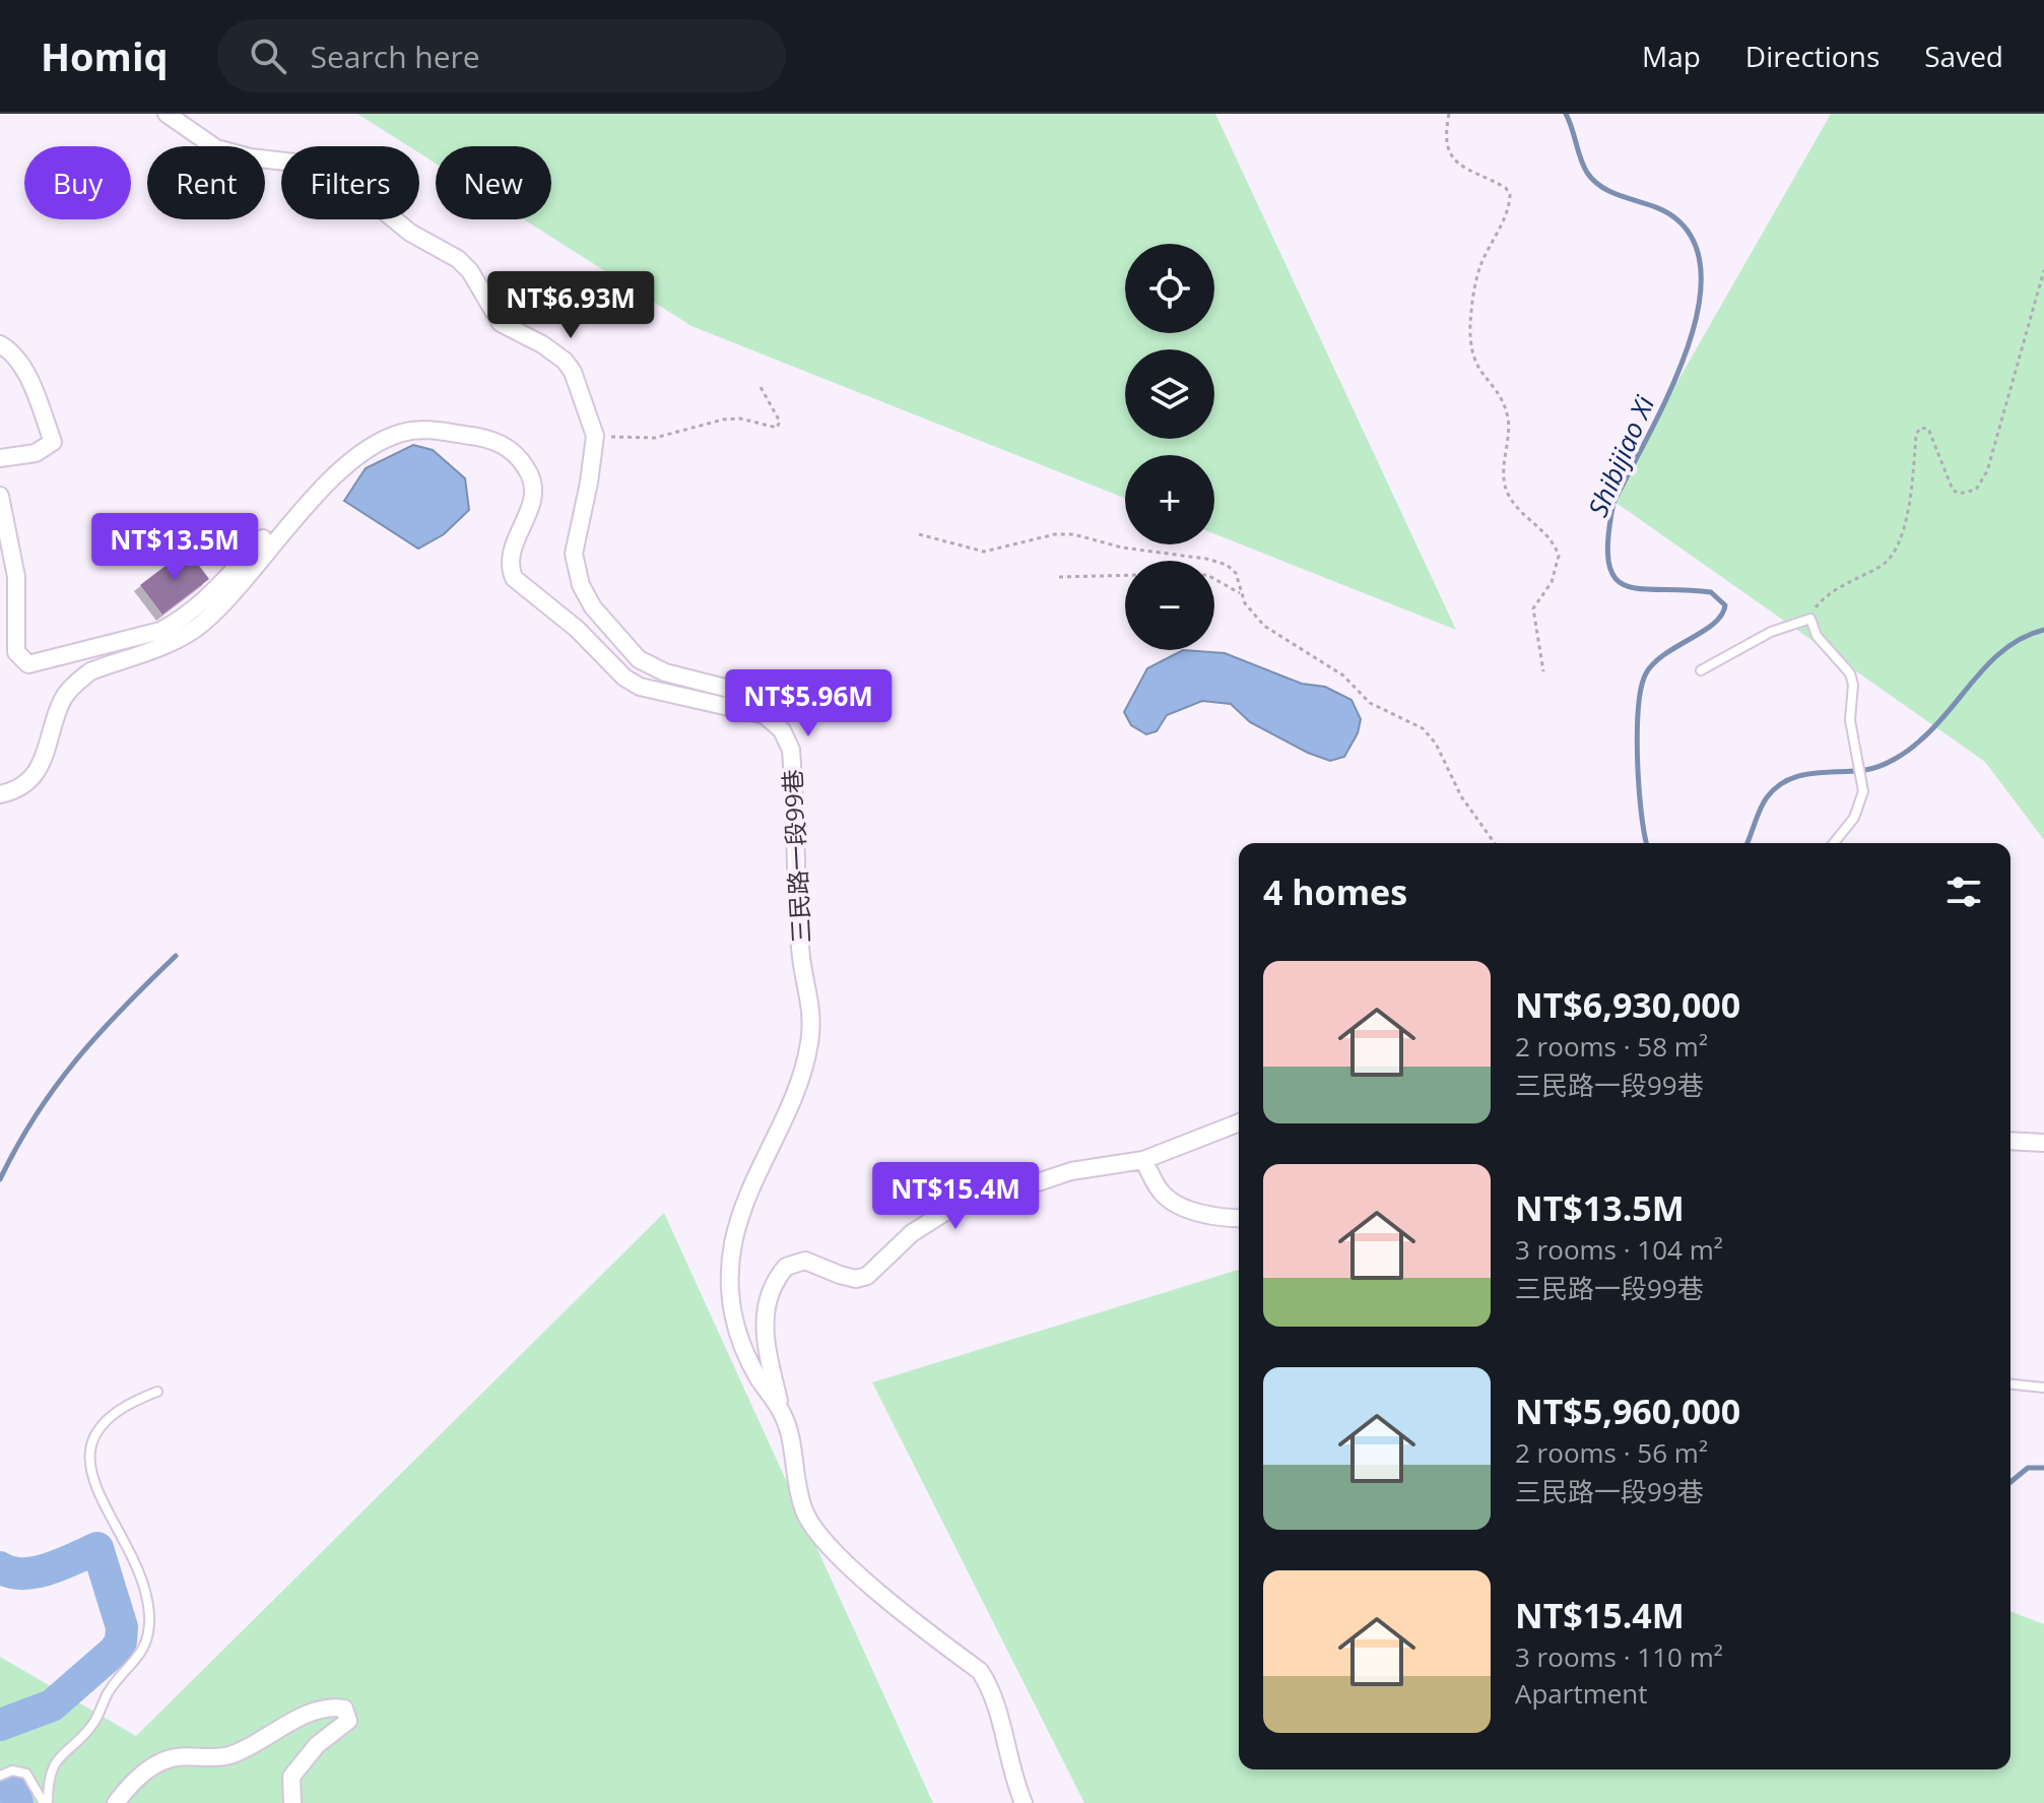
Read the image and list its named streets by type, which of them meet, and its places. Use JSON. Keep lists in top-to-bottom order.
{
  "streets": {
    "street": ["三民路一段99巷"]
  },
  "water": ["Shibijiao Xi"],
  "page": {
    "header": "Homiq",
    "search": "Search here",
    "nav": ["Map", "Directions", "Saved"],
    "chip": [
      "Buy",
      "Rent",
      "Filters",
      "New"
    ],
    "map_buttons": ["+", "−"],
    "price": [
      "NT$6.93M",
      "NT$13.5M",
      "NT$5.96M",
      "NT$15.4M"
    ],
    "heading": "4 homes",
    "list": [
      {
        "name": "NT$6,930,000",
        "note": "2 rooms · 58 m² · 三民路一段99巷"
      },
      {
        "name": "NT$13.5M",
        "note": "3 rooms · 104 m² · 三民路一段99巷"
      },
      {
        "name": "NT$5,960,000",
        "note": "2 rooms · 56 m² · 三民路一段99巷"
      },
      {
        "name": "NT$15.4M",
        "note": "3 rooms · 110 m² · Apartment"
      }
    ]
  }
}
